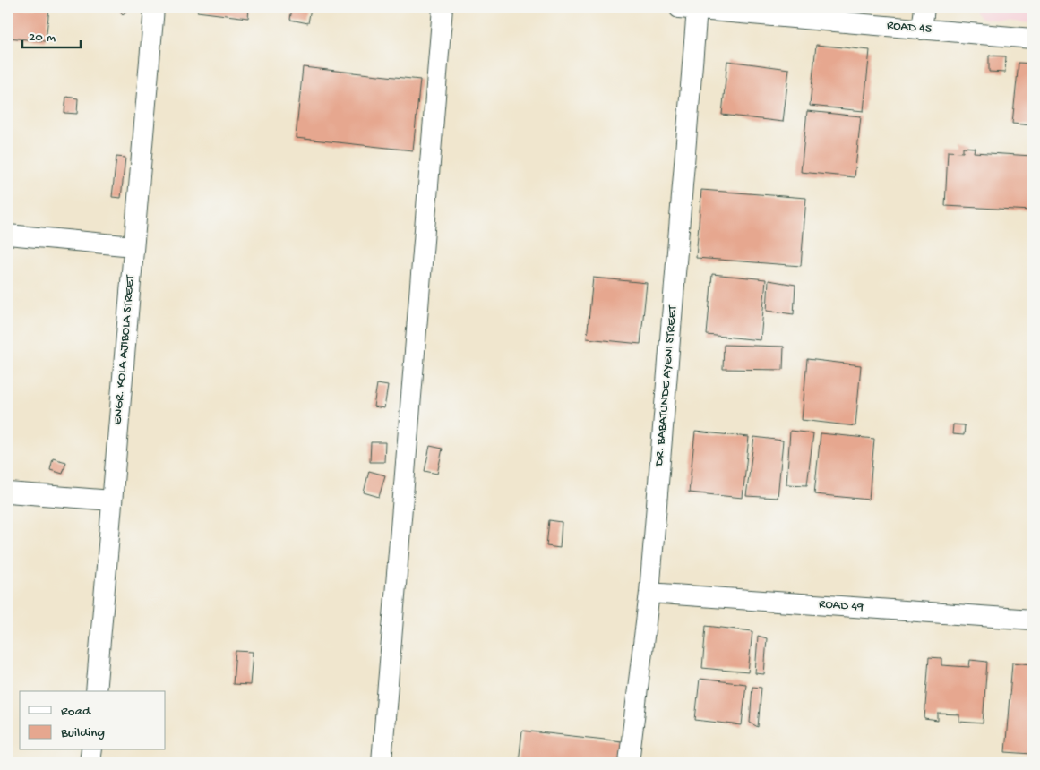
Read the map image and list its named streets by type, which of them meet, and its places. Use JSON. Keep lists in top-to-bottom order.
{
  "streets": {
    "street": [
      "ROAD 45",
      "ENGR. KOLA AJIBOLA STREET",
      "DR. BABATUNDE AYENI STREET",
      "ROAD 49"
    ]
  },
  "crossings": [
    ["ROAD 45", "DR. BABATUNDE AYENI STREET"],
    ["DR. BABATUNDE AYENI STREET", "ROAD 49"]
  ],
  "legend": ["Road", "Building"],
  "scale_bar": "20 m"
}
